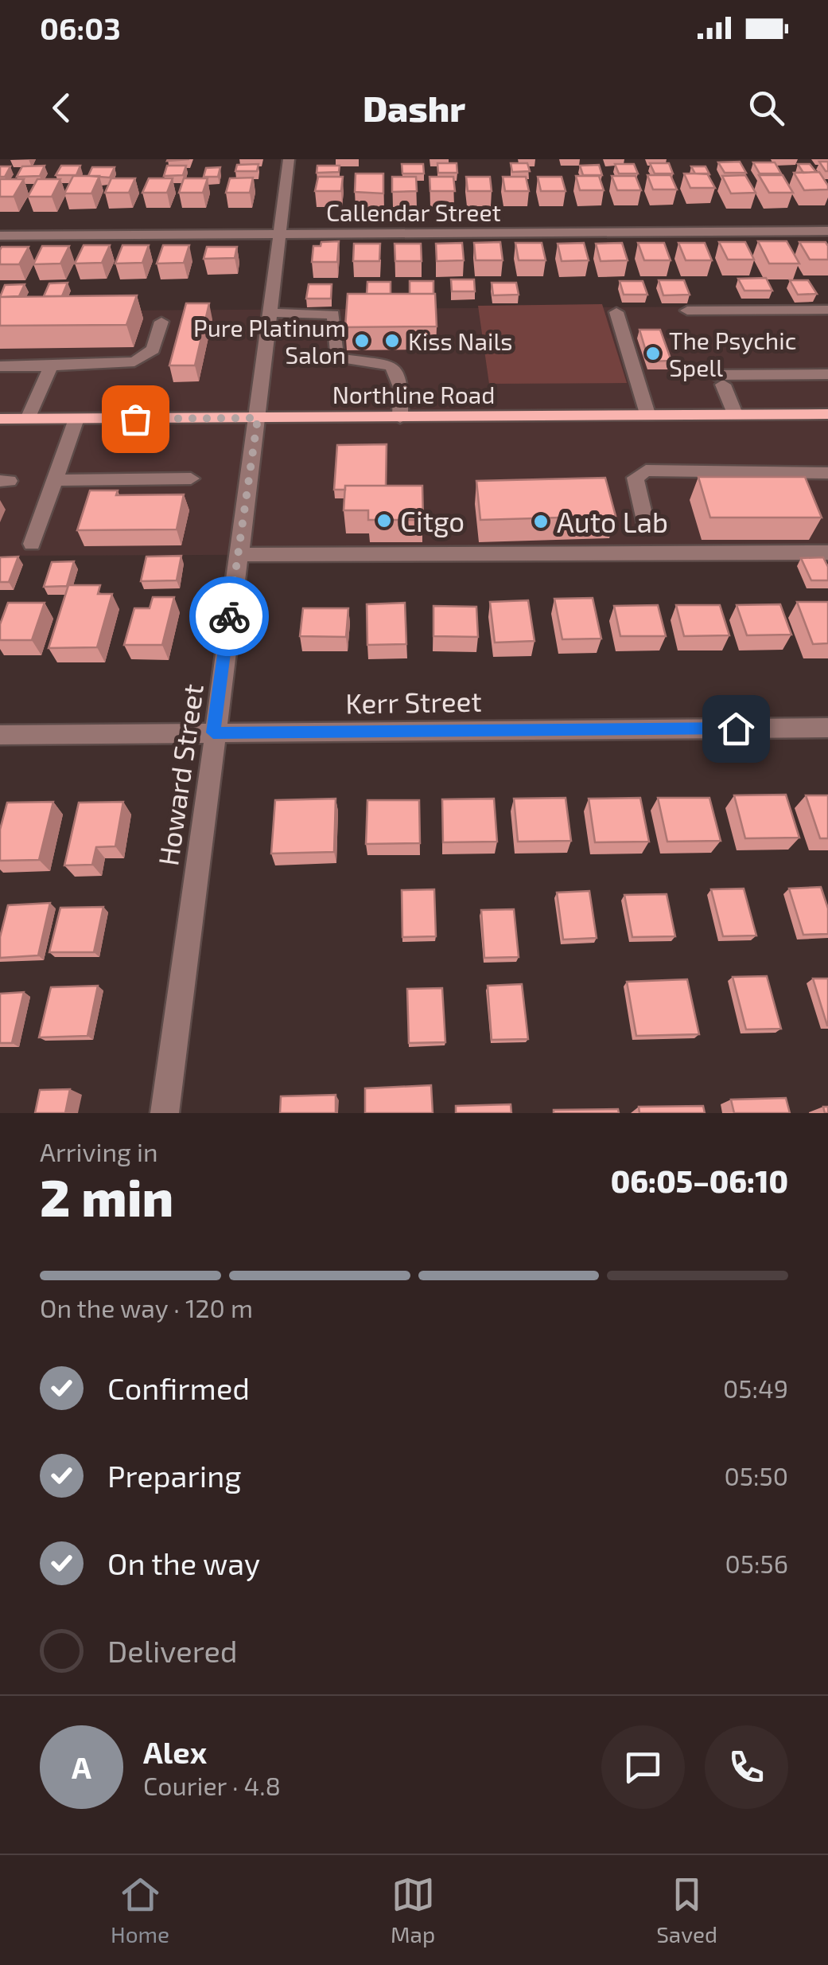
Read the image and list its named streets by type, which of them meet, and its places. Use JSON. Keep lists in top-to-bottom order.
{
  "streets": {
    "main road": ["Northline Road"],
    "street": ["Callendar Street", "Kerr Street", "Howard Street"]
  },
  "crossings": [
    ["Callendar Street", "Howard Street"],
    ["Northline Road", "Howard Street"],
    ["Kerr Street", "Howard Street"]
  ],
  "places": [
    "Pure Platinum Salon",
    "Kiss Nails",
    "The Psychic Spell",
    "Citgo",
    "Auto Lab"
  ],
  "page": {
    "status": "06:03",
    "header": "Dashr",
    "heading": ["2 min", "Arriving in", "06:05–06:10"],
    "panel": ["Alex", "Courier · 4.8"],
    "bar": "On the way · 120 m",
    "list": [
      ["Confirmed", "05:49"],
      ["Preparing", "05:50"],
      ["On the way", "05:56"],
      "Delivered"
    ],
    "round": "A",
    "tabs": ["Home", "Map", "Saved"]
  }
}
